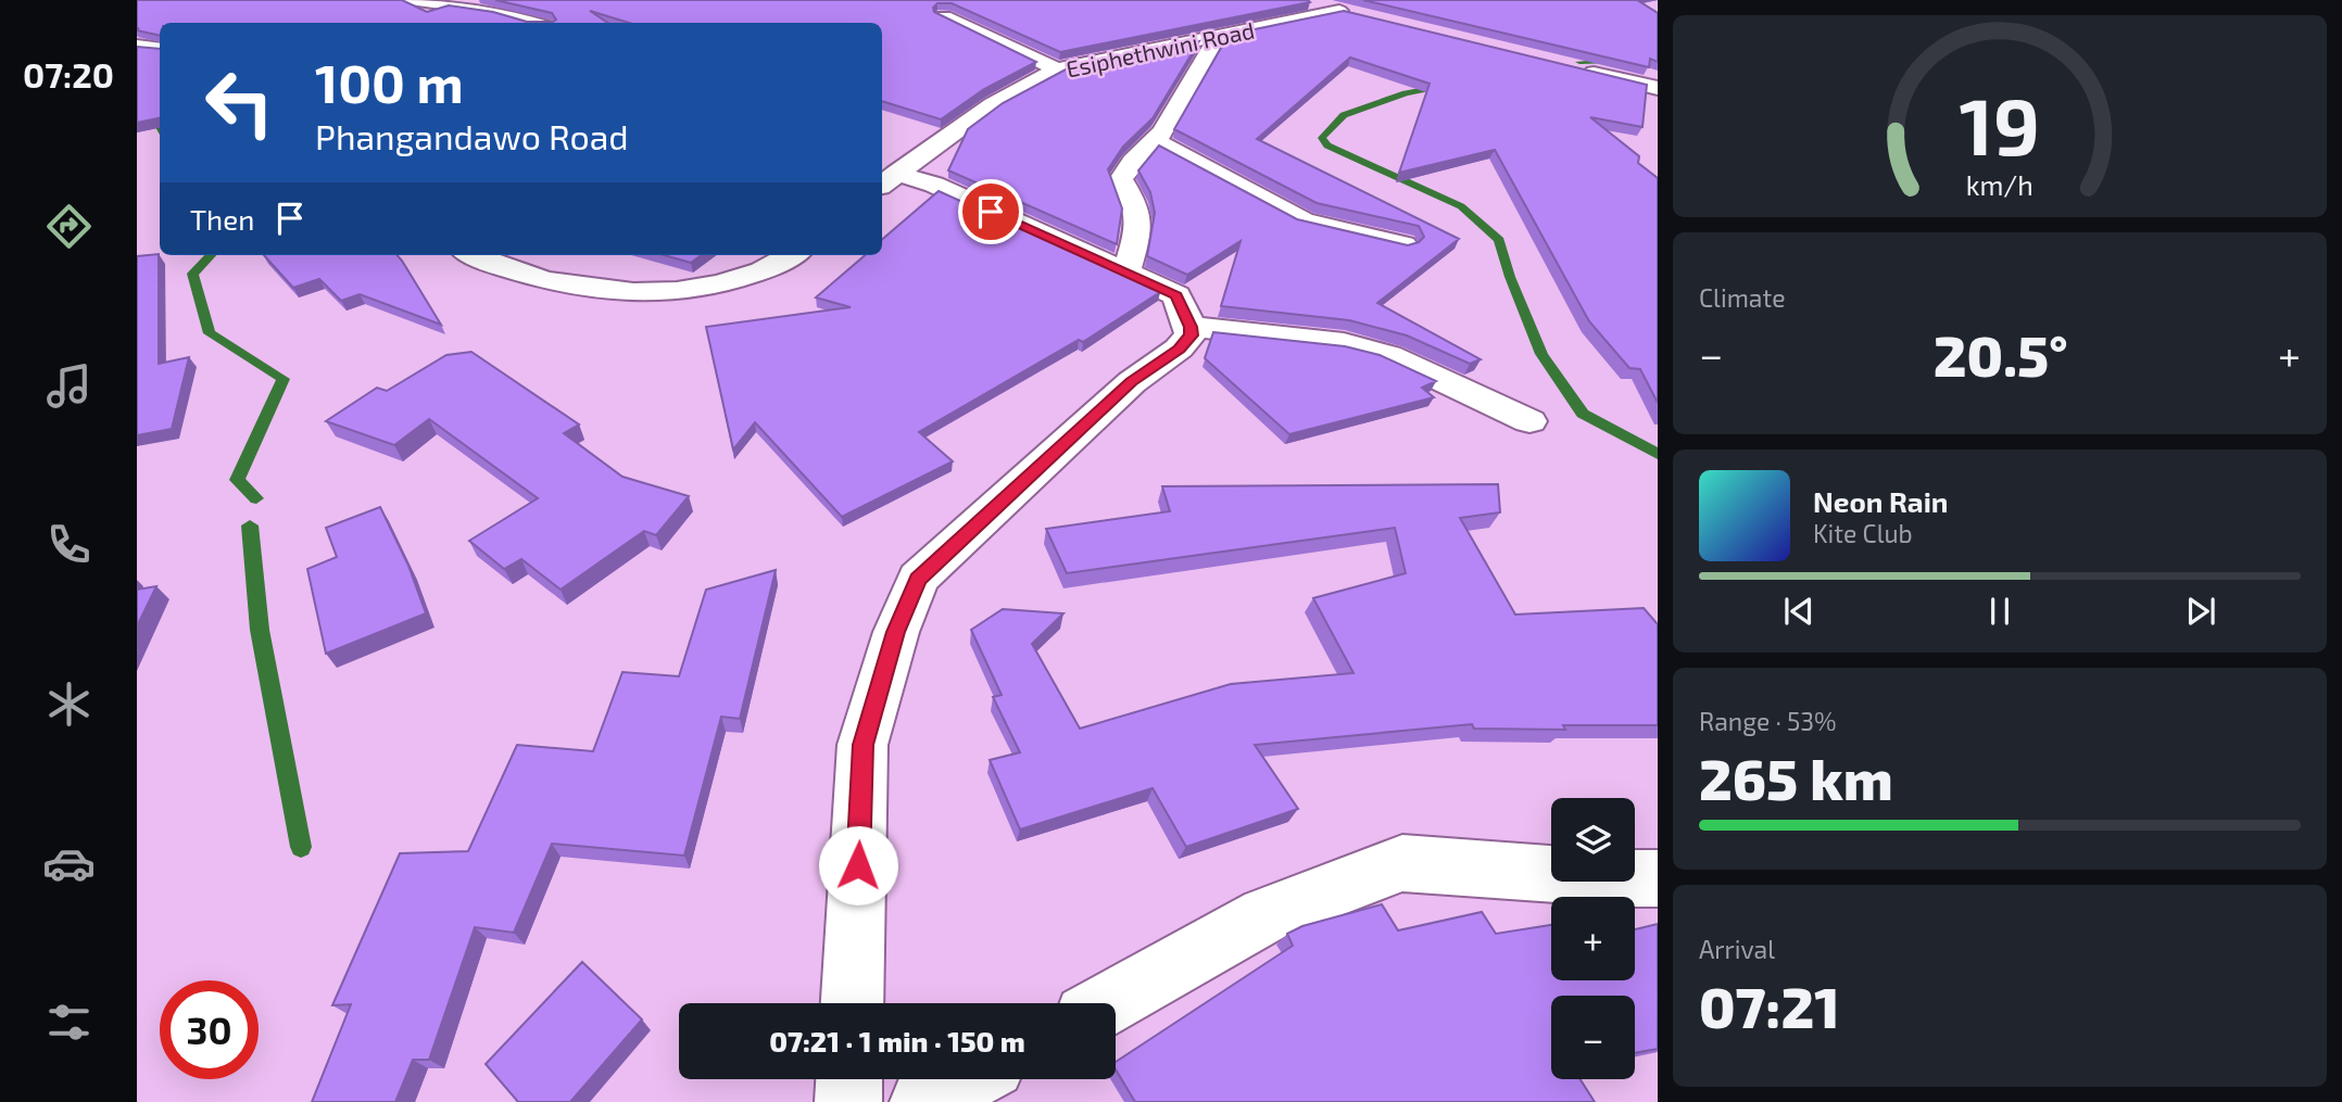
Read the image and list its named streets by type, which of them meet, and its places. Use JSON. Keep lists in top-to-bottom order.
{
  "streets": {
    "street": ["Esiphethwini Road"]
  },
  "page": {
    "tabs": "07:20",
    "turn": ["100 m", "Phangandawo Road"],
    "then": "Then",
    "tile": [
      "Climate",
      ["Range · 53%", "265 km"],
      ["Arrival", "07:21"]
    ],
    "heat": ["−", "20.5°", "+"],
    "song": ["Neon Rain", "Kite Club"],
    "map_buttons": ["+", "−"],
    "limit": "30",
    "trip": "07:21 · 1 min · 150 m",
    "gauge": ["19", "km/h"]
  }
}
